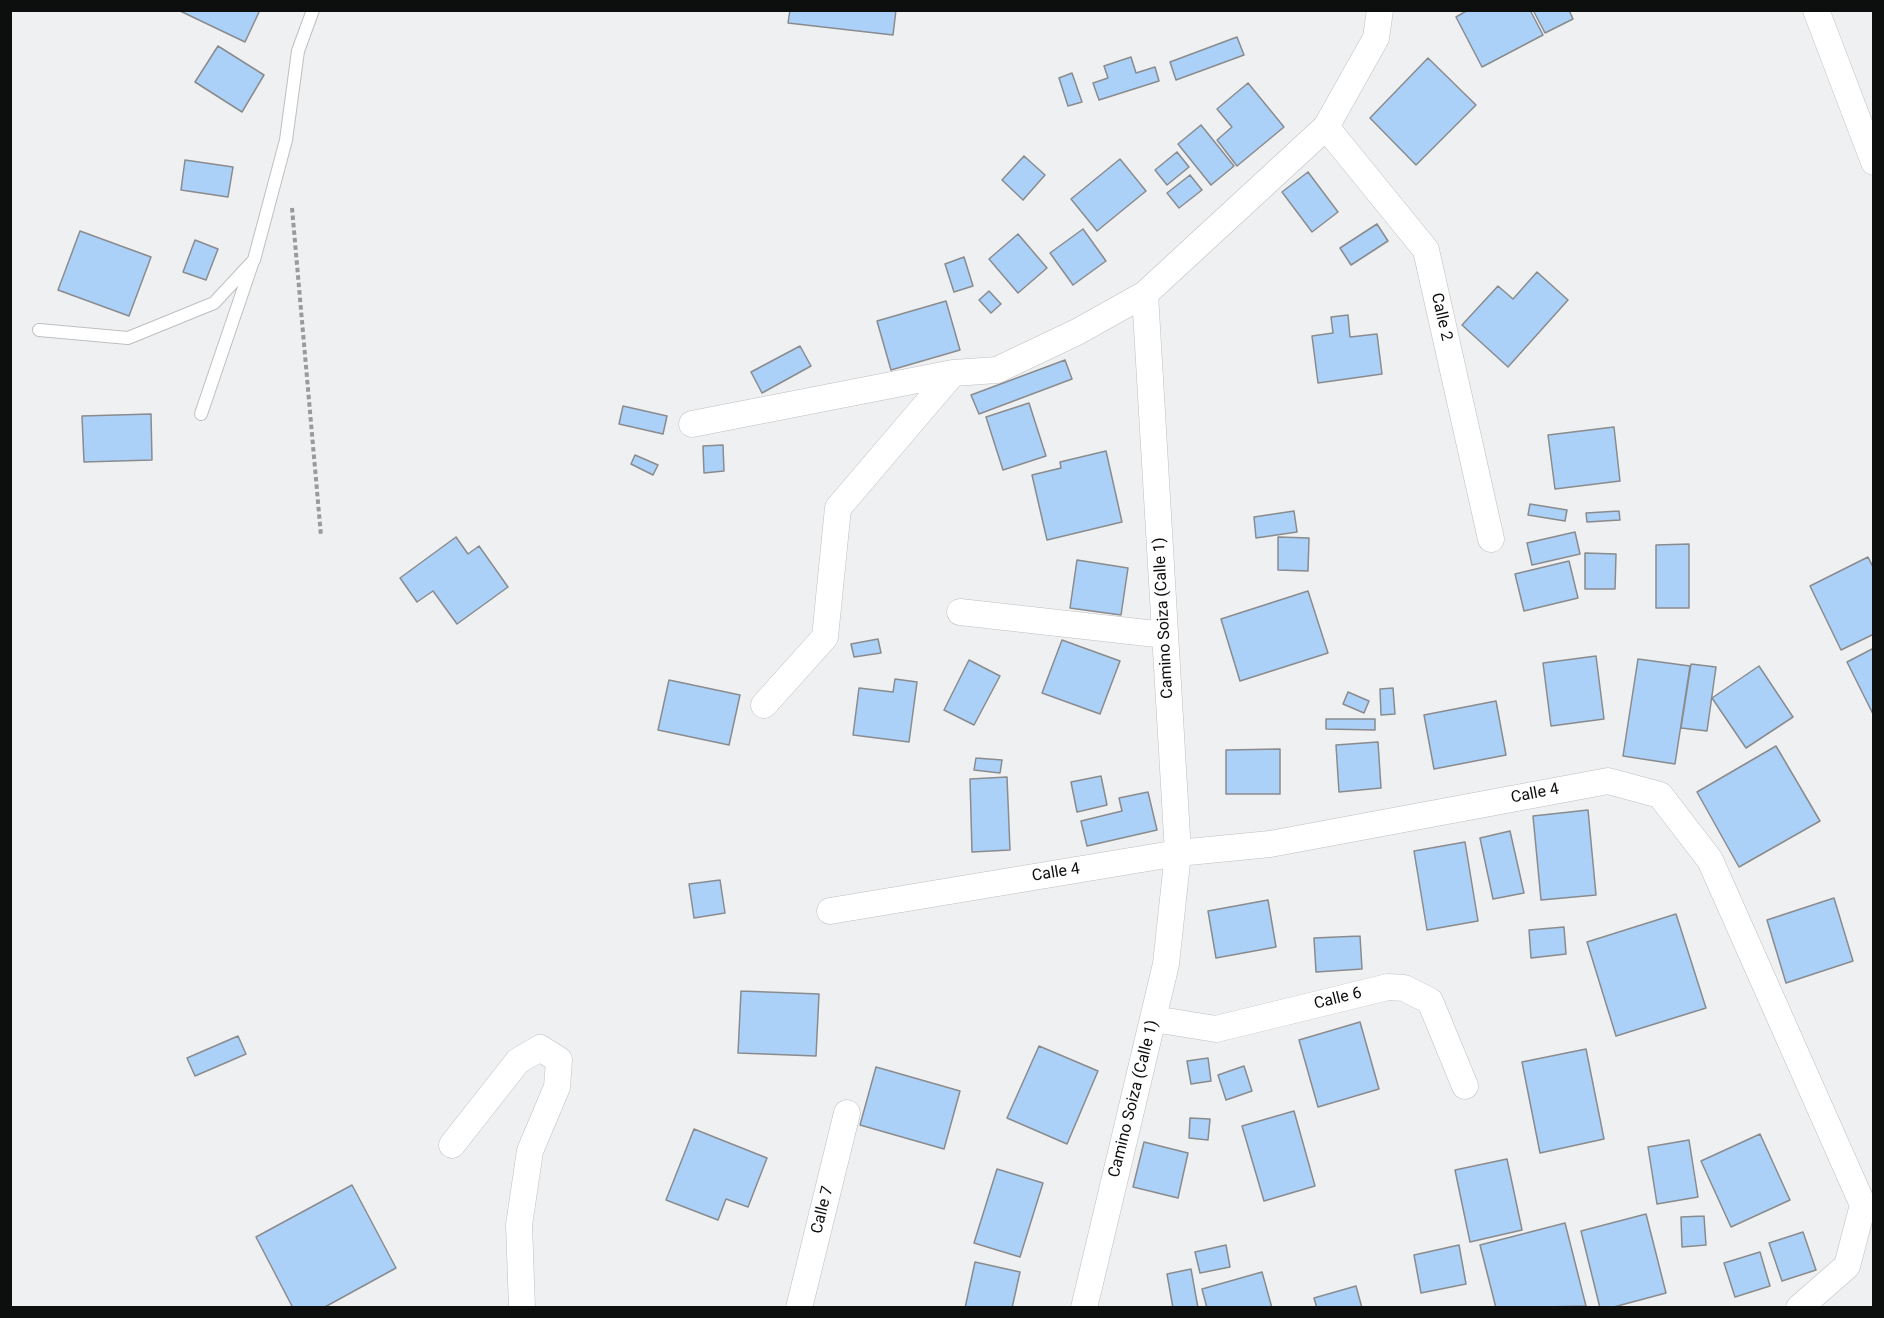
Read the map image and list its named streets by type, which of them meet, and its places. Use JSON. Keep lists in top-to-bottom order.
{
  "streets": {
    "street": [
      "Calle 2",
      "Camino Soiza (Calle 1)",
      "Calle 4",
      "Calle 6",
      "Calle 7"
    ]
  },
  "crossings": [
    ["Camino Soiza (Calle 1)", "Calle 4"],
    ["Camino Soiza (Calle 1)", "Calle 6"]
  ]
}
